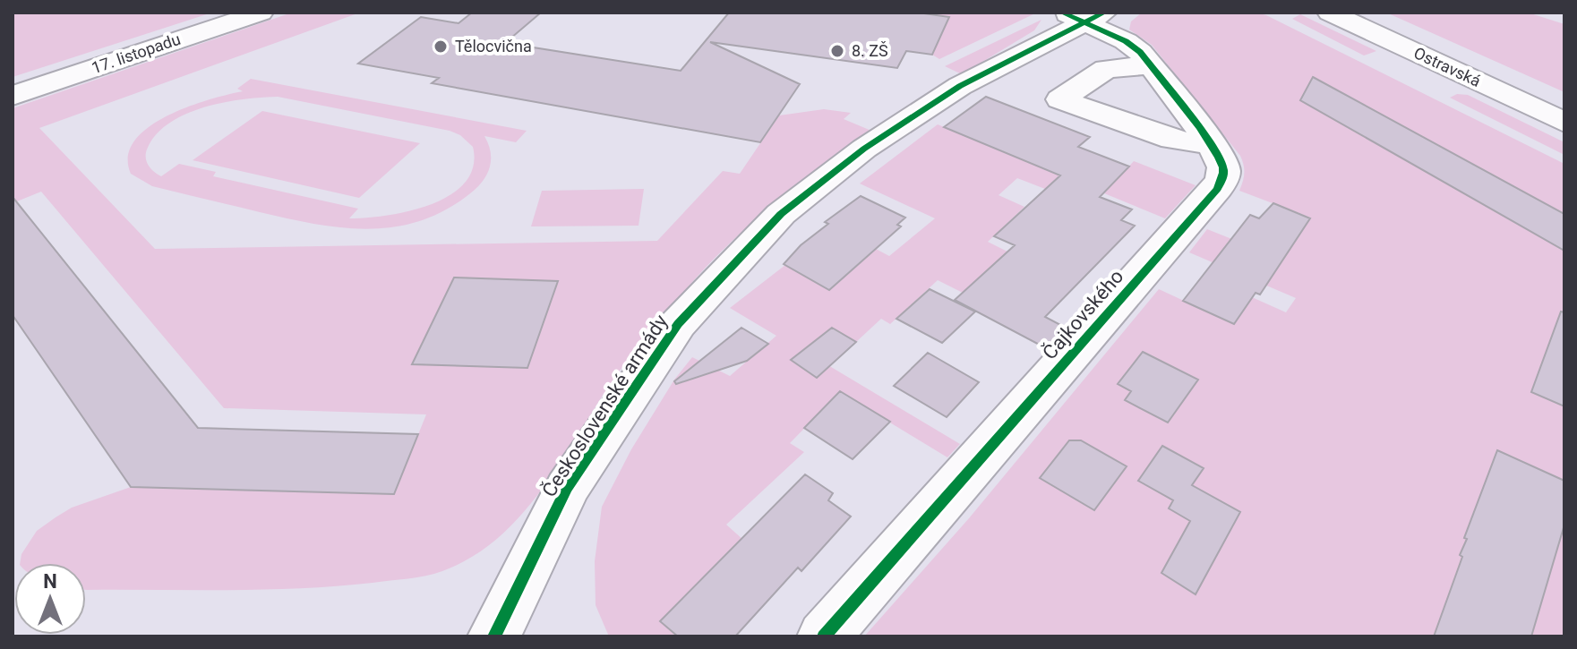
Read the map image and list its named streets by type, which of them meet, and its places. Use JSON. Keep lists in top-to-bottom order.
{
  "streets": {
    "street": [
      "17. listopadu",
      "Ostravská",
      "Čajkovského",
      "Československé armády"
    ]
  },
  "crossings": [
    ["Čajkovského", "Československé armády"]
  ],
  "places": ["Tělocvična", "8. ZŠ"],
  "north": "top"
}
